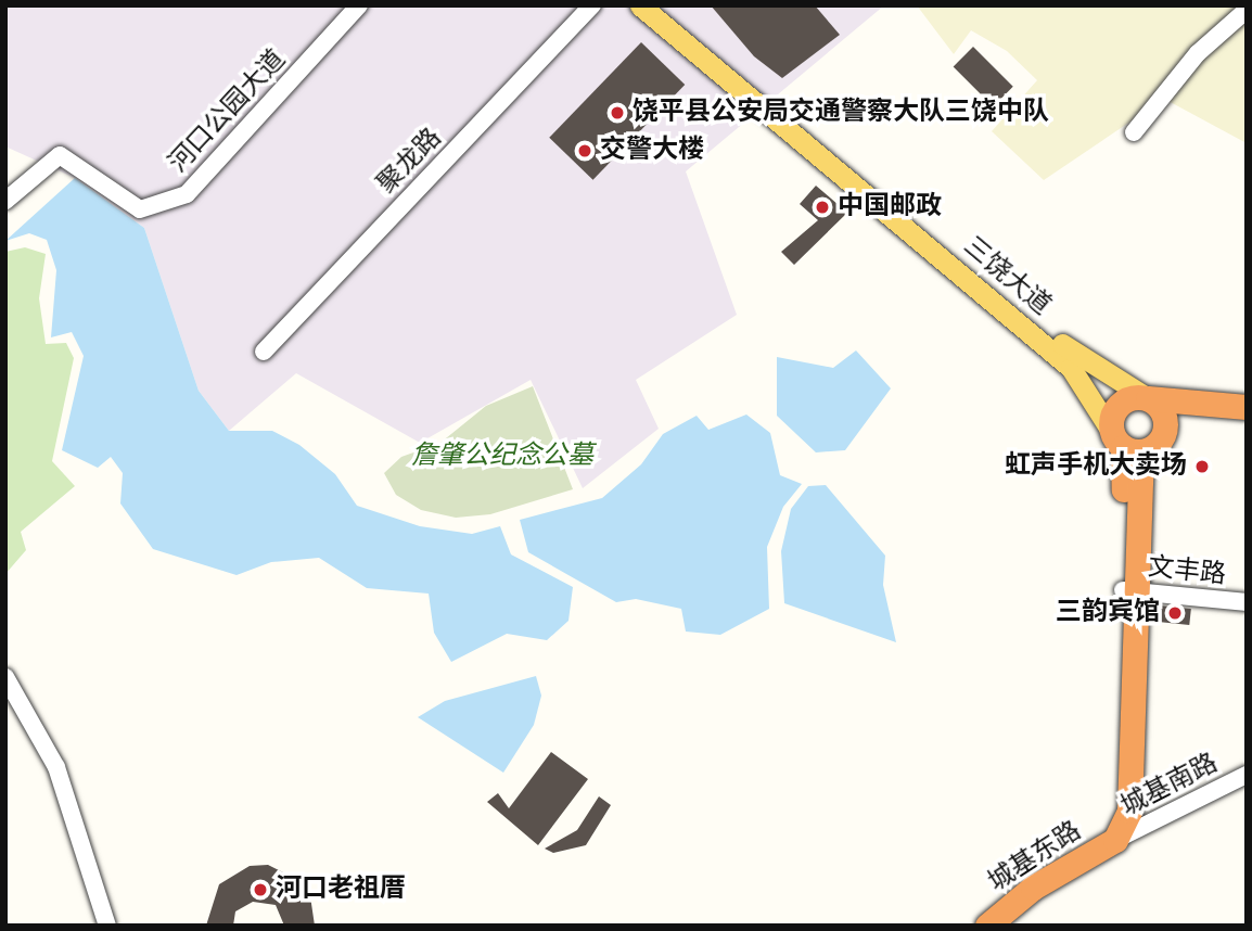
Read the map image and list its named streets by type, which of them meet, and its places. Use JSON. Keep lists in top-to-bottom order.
{
  "streets": {
    "highway": ["城基东路"],
    "main road": ["三饶大道"],
    "street": [
      "河口公园大道",
      "聚龙路",
      "文丰路",
      "城基南路"
    ]
  },
  "parks": ["詹肇公纪念公墓"],
  "places": [
    "饶平县公安局交通警察大队三饶中队",
    "交警大楼",
    "中国邮政",
    "虹声手机大卖场",
    "三韵宾馆",
    "河口老祖厝"
  ]
}
